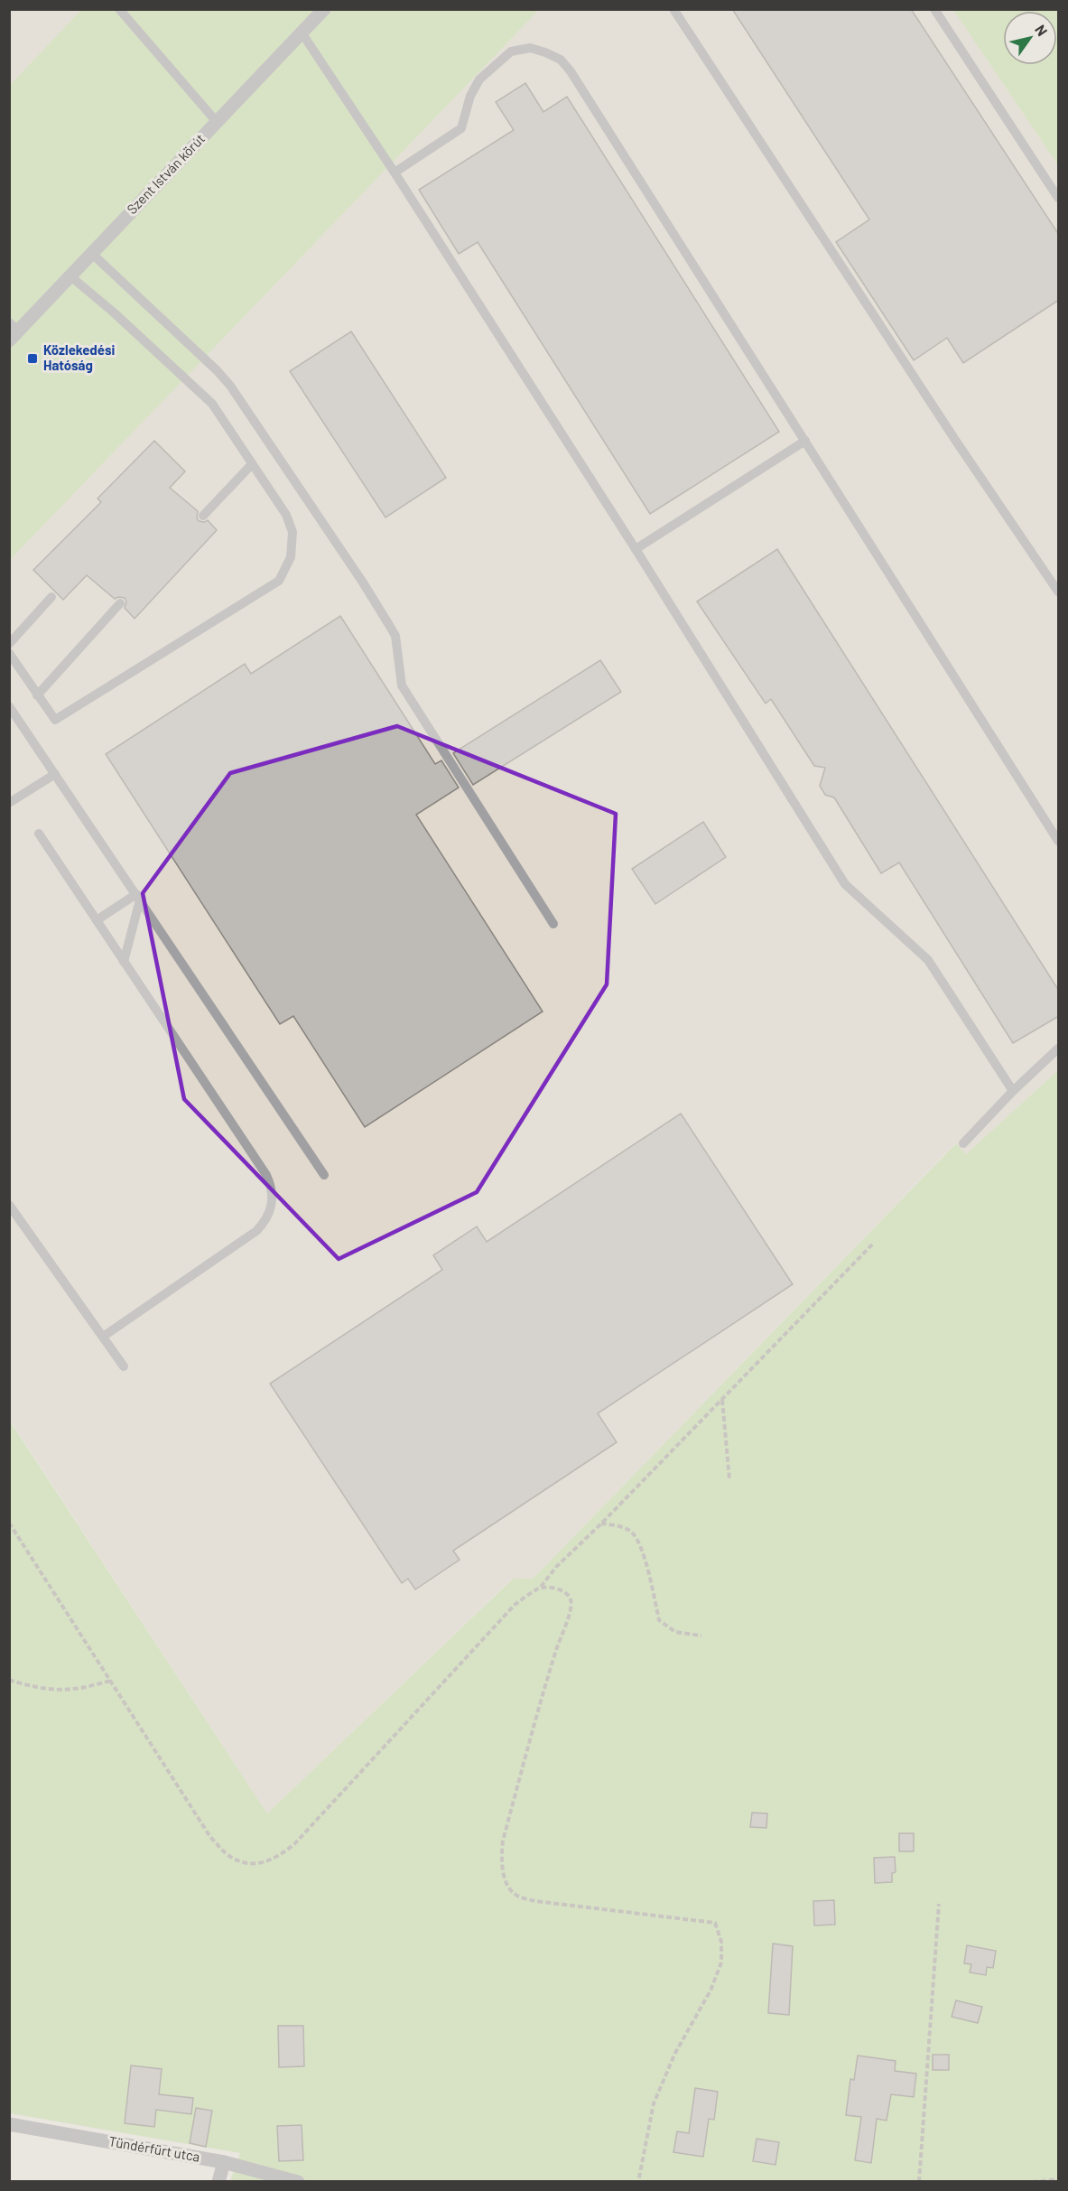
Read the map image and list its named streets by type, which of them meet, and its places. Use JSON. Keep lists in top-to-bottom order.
{
  "streets": {
    "street": ["Szent István körút", "Tündérfürt utca"]
  },
  "places": {
    "transit": ["Közlekedési Hatóság"]
  },
  "north": "top right"
}
